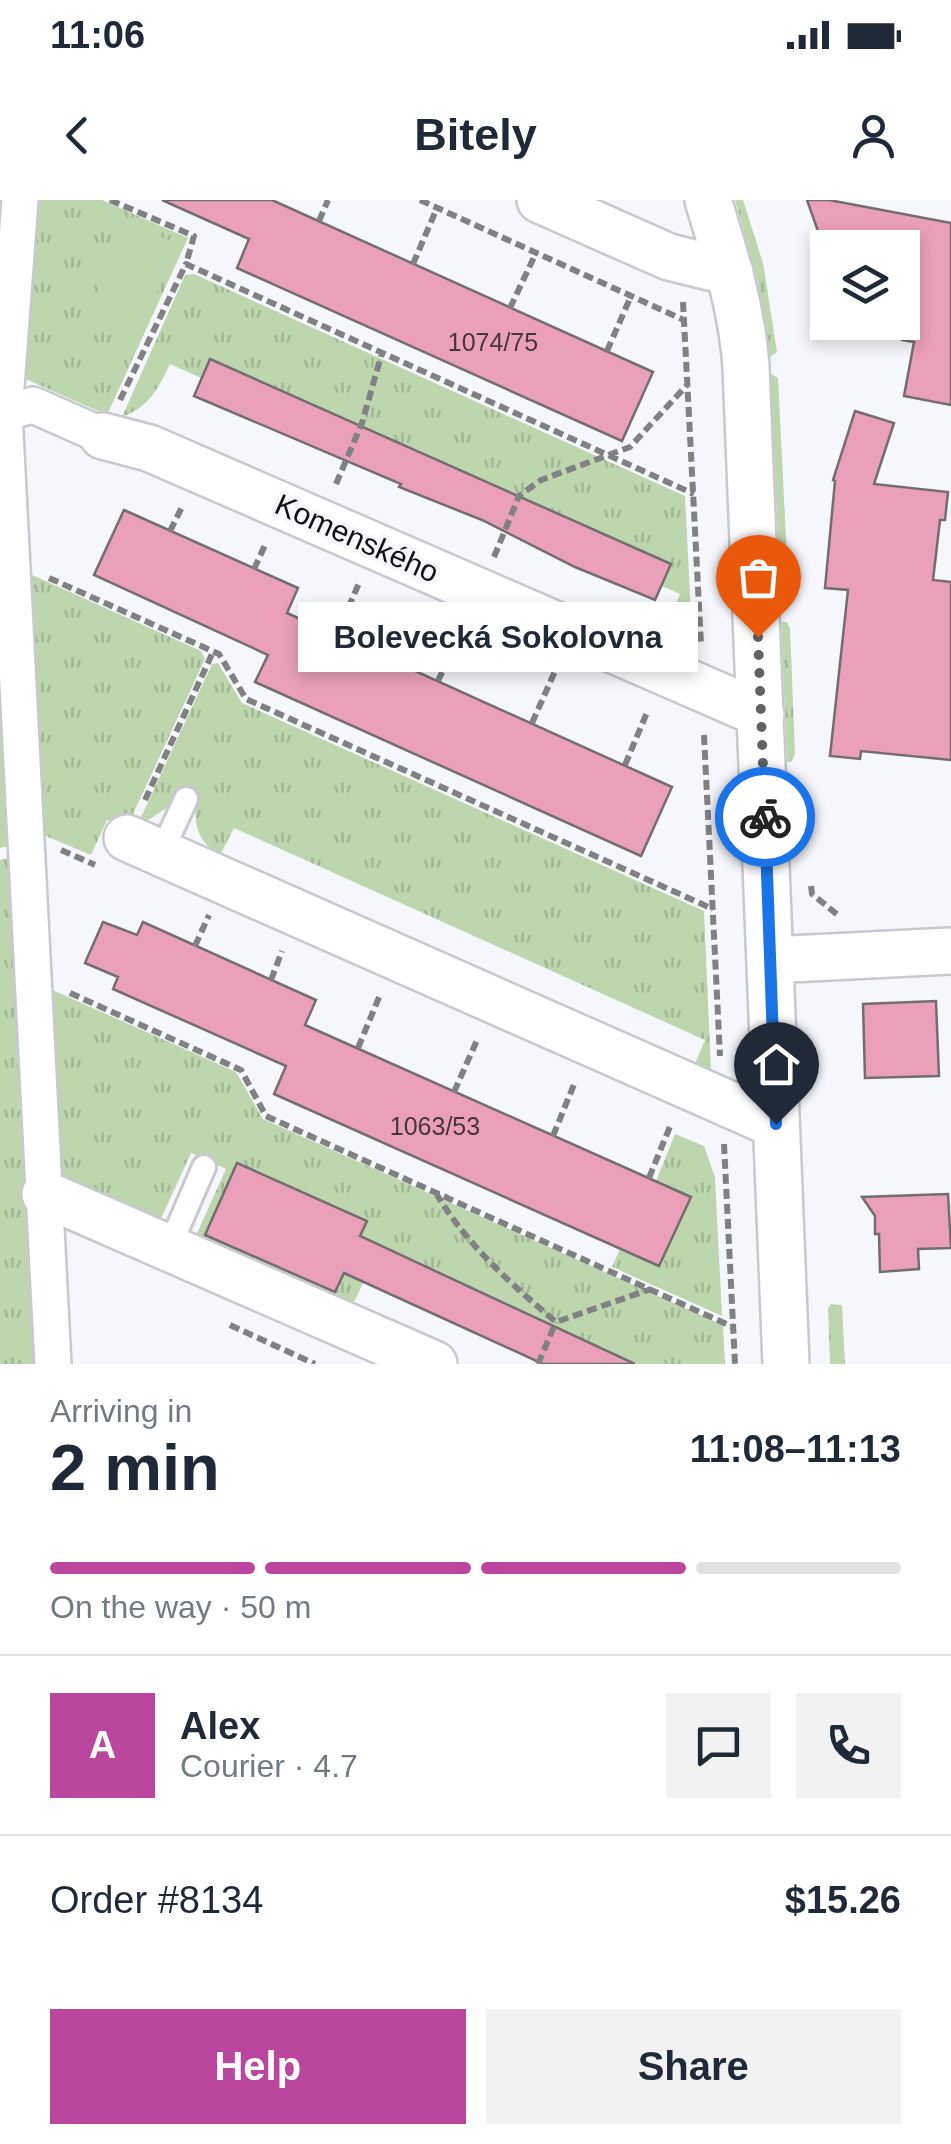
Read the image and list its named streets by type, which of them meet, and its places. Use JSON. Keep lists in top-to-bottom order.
{
  "streets": {
    "street": ["Komenského"]
  },
  "places": ["Bolevecká Sokolovna"],
  "house_numbers": ["1074/75", "1063/53"],
  "page": {
    "status": "11:06",
    "header": "Bitely",
    "bubble": "Bolevecká Sokolovna",
    "heading": ["2 min", "Arriving in", "11:08–11:13"],
    "panel": [
      "Alex",
      "Courier · 4.7",
      "Order #8134",
      "$15.26"
    ],
    "bar": "On the way · 50 m",
    "round": "A",
    "buttons": ["Help", "Share"]
  }
}
